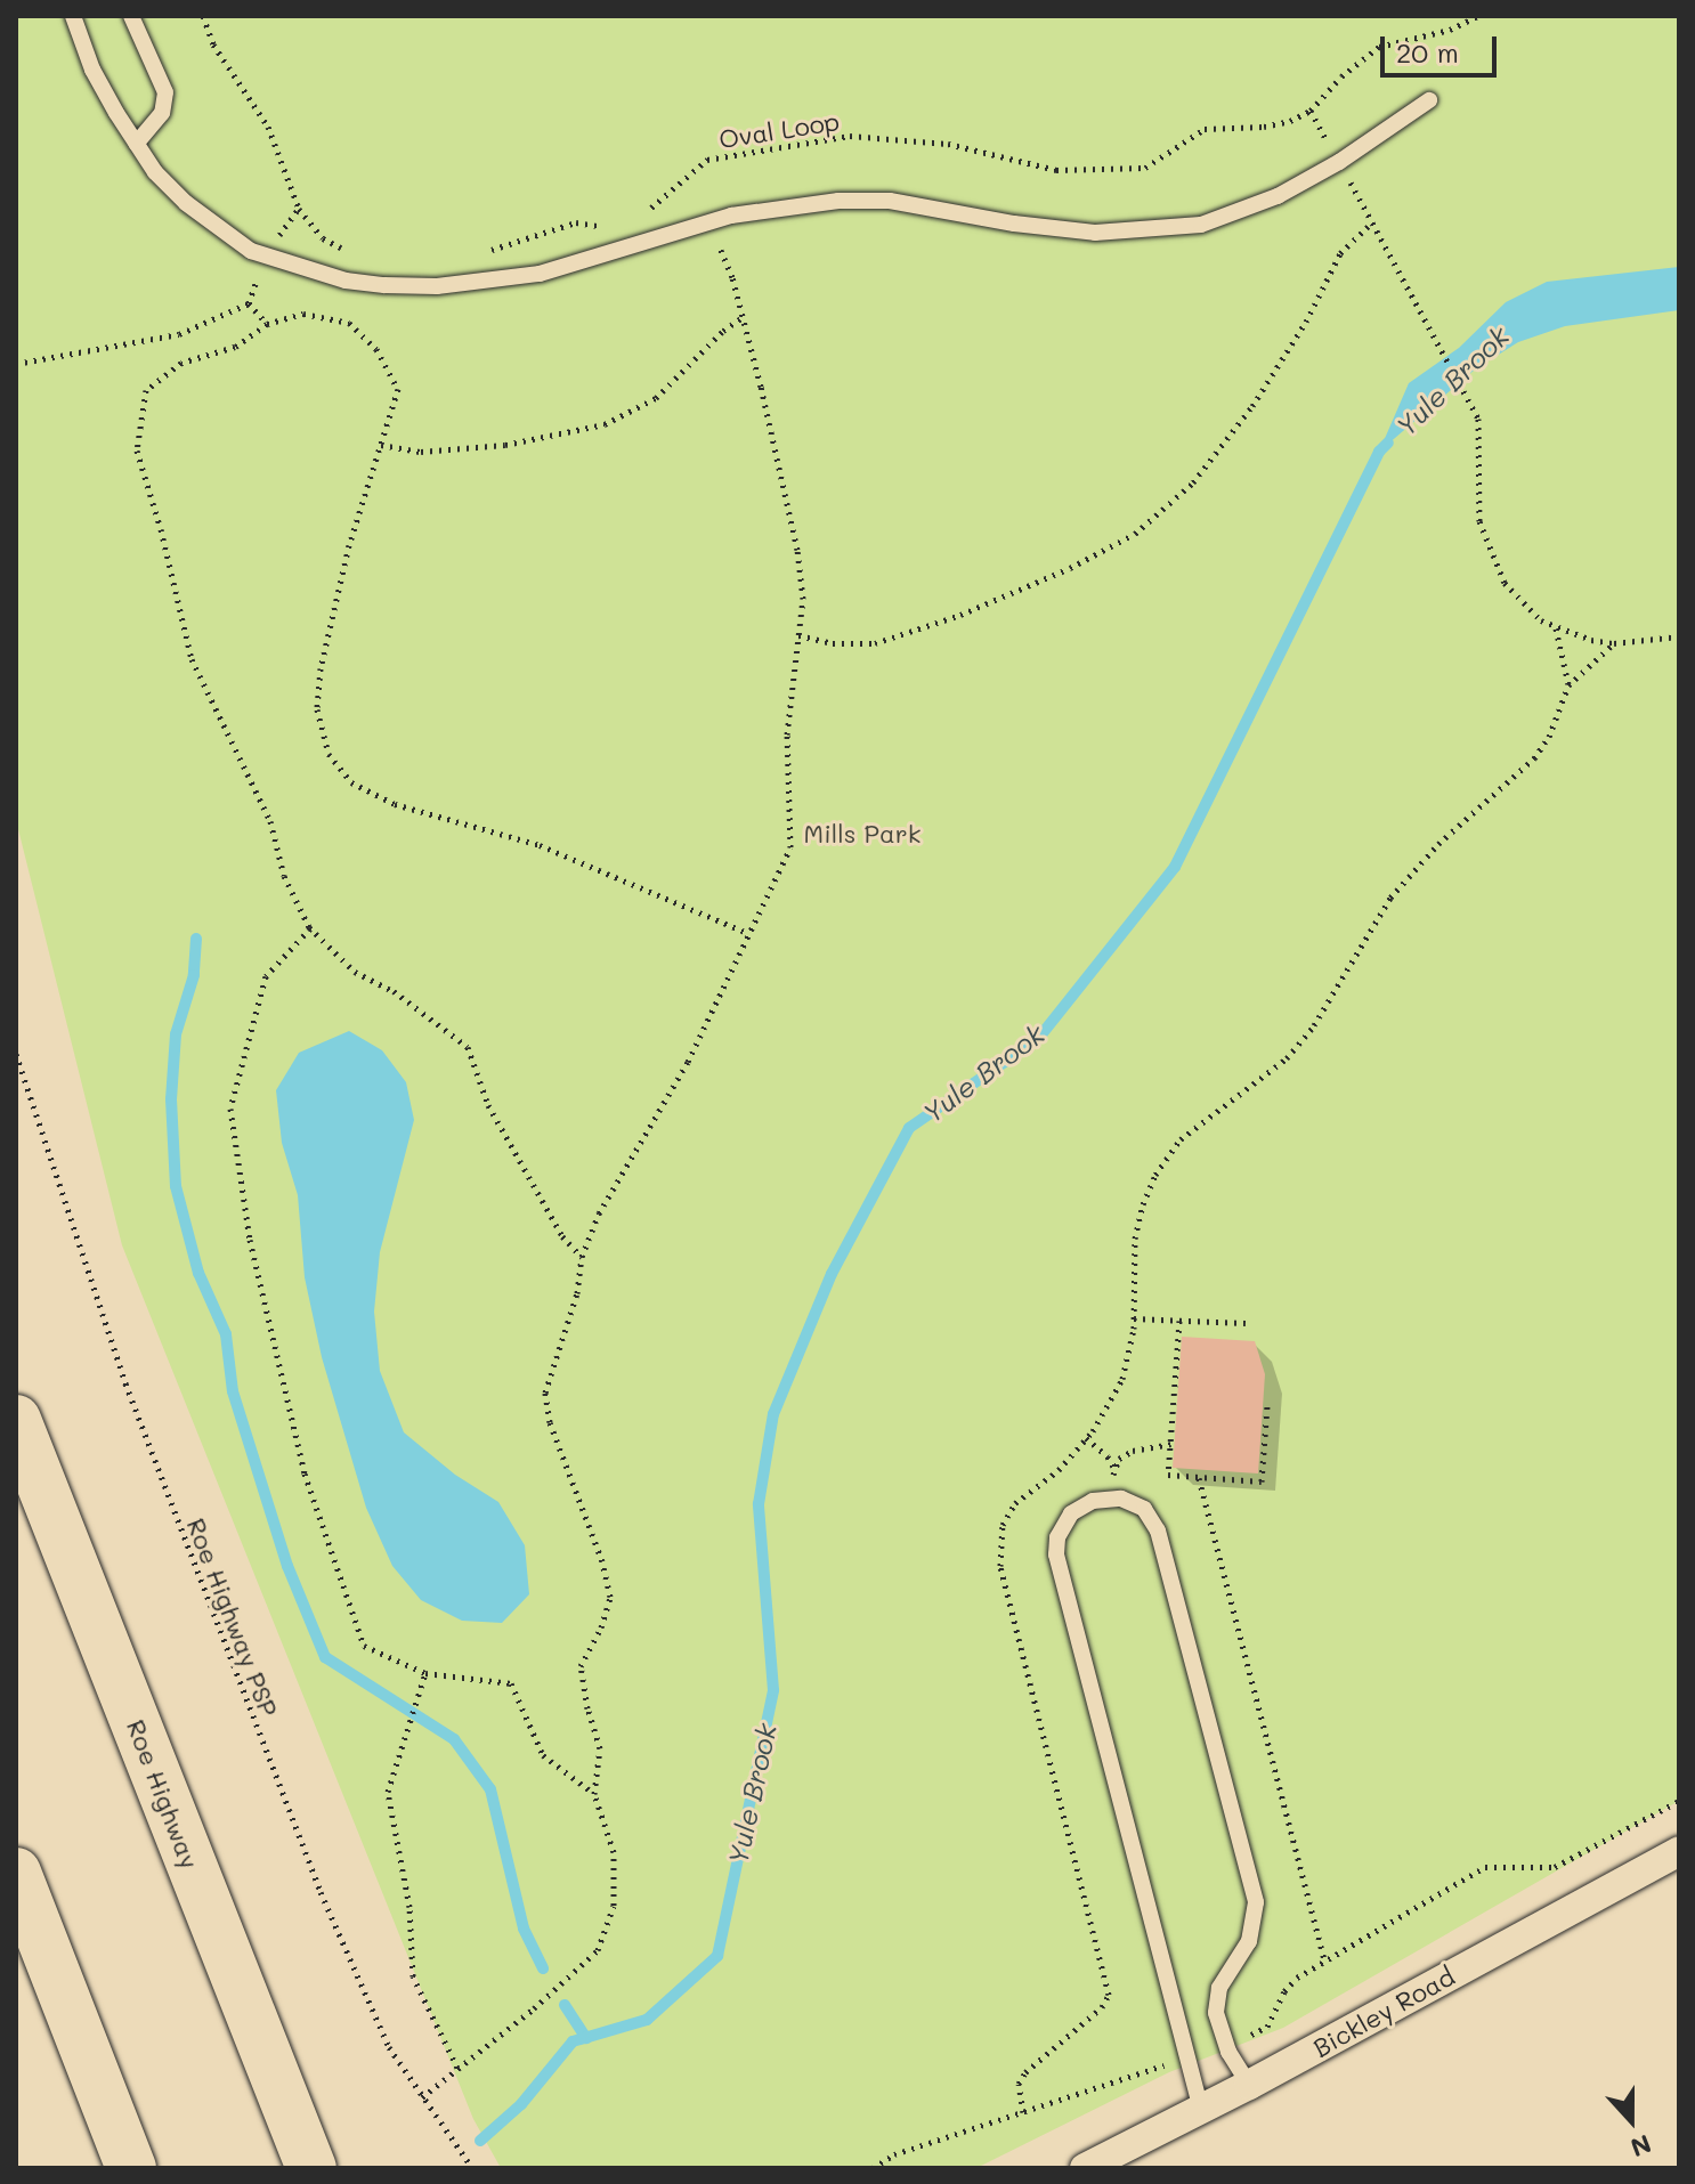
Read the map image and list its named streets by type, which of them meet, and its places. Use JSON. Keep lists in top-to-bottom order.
{
  "streets": {
    "highway": ["Roe Highway"],
    "street": ["Bickley Road"],
    "path": ["Oval Loop", "Roe Highway PSP"]
  },
  "water": ["Yule Brook"],
  "parks": ["Mills Park"],
  "scale_bar": "20 m",
  "north": "bottom"
}
